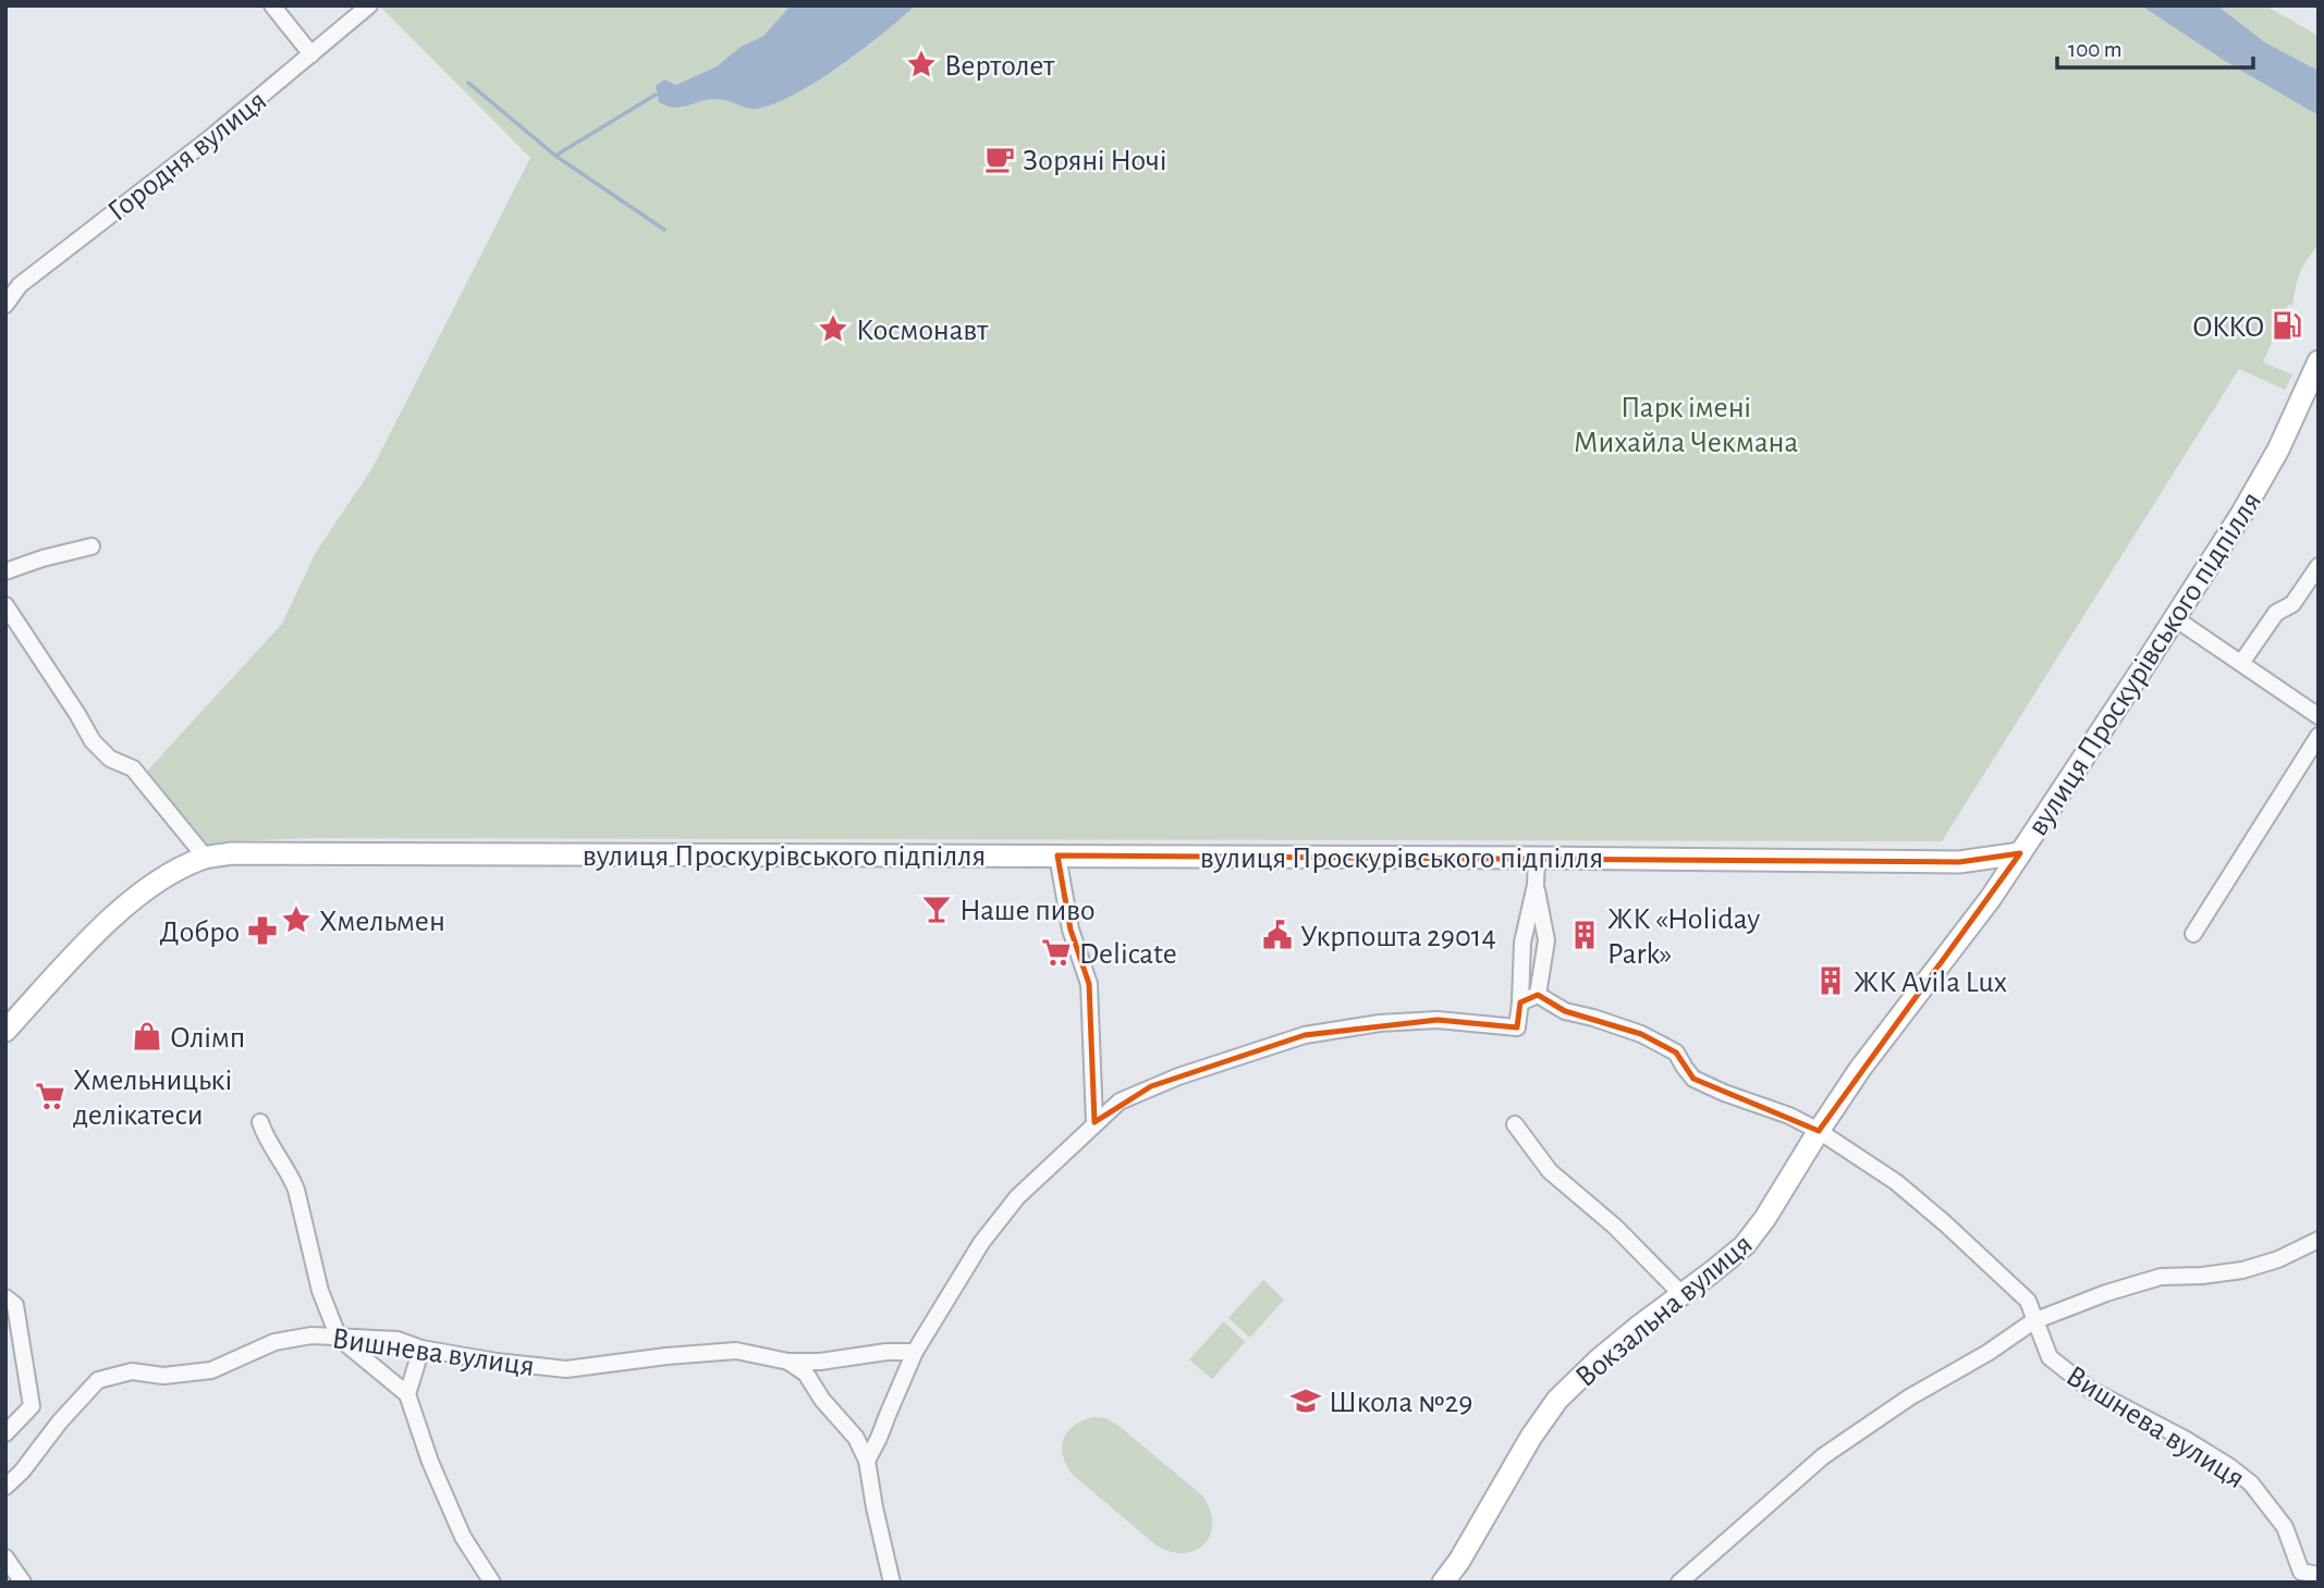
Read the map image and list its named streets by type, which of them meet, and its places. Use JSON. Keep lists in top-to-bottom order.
{
  "streets": {
    "main road": ["вулиця Проскурівського підпілля", "Вокзальна вулиця"],
    "street": ["Городня вулиця", "Вишнева вулиця"]
  },
  "crossings": [
    ["вулиця Проскурівського підпілля", "Вокзальна вулиця"],
    ["Вокзальна вулиця", "Вишнева вулиця"]
  ],
  "parks": ["Парк імені Михайла Чекмана"],
  "places": {
    "place": ["Вертолет", "Космонавт", "Хмельмен"],
    "cafe": ["Зоряні Ночі"],
    "fuel station": ["OKKO"],
    "bar": ["Наше пиво"],
    "pharmacy": ["Добро"],
    "public building": ["Укрпошта 29014"],
    "building": ["ЖК «Holiday Park»", "ЖК Avila Lux"],
    "supermarket": ["Delicate", "Хмельницькі делікатеси"],
    "shop": ["Олімп"],
    "school or university": ["Школа №29"]
  },
  "scale_bar": "100 m"
}
